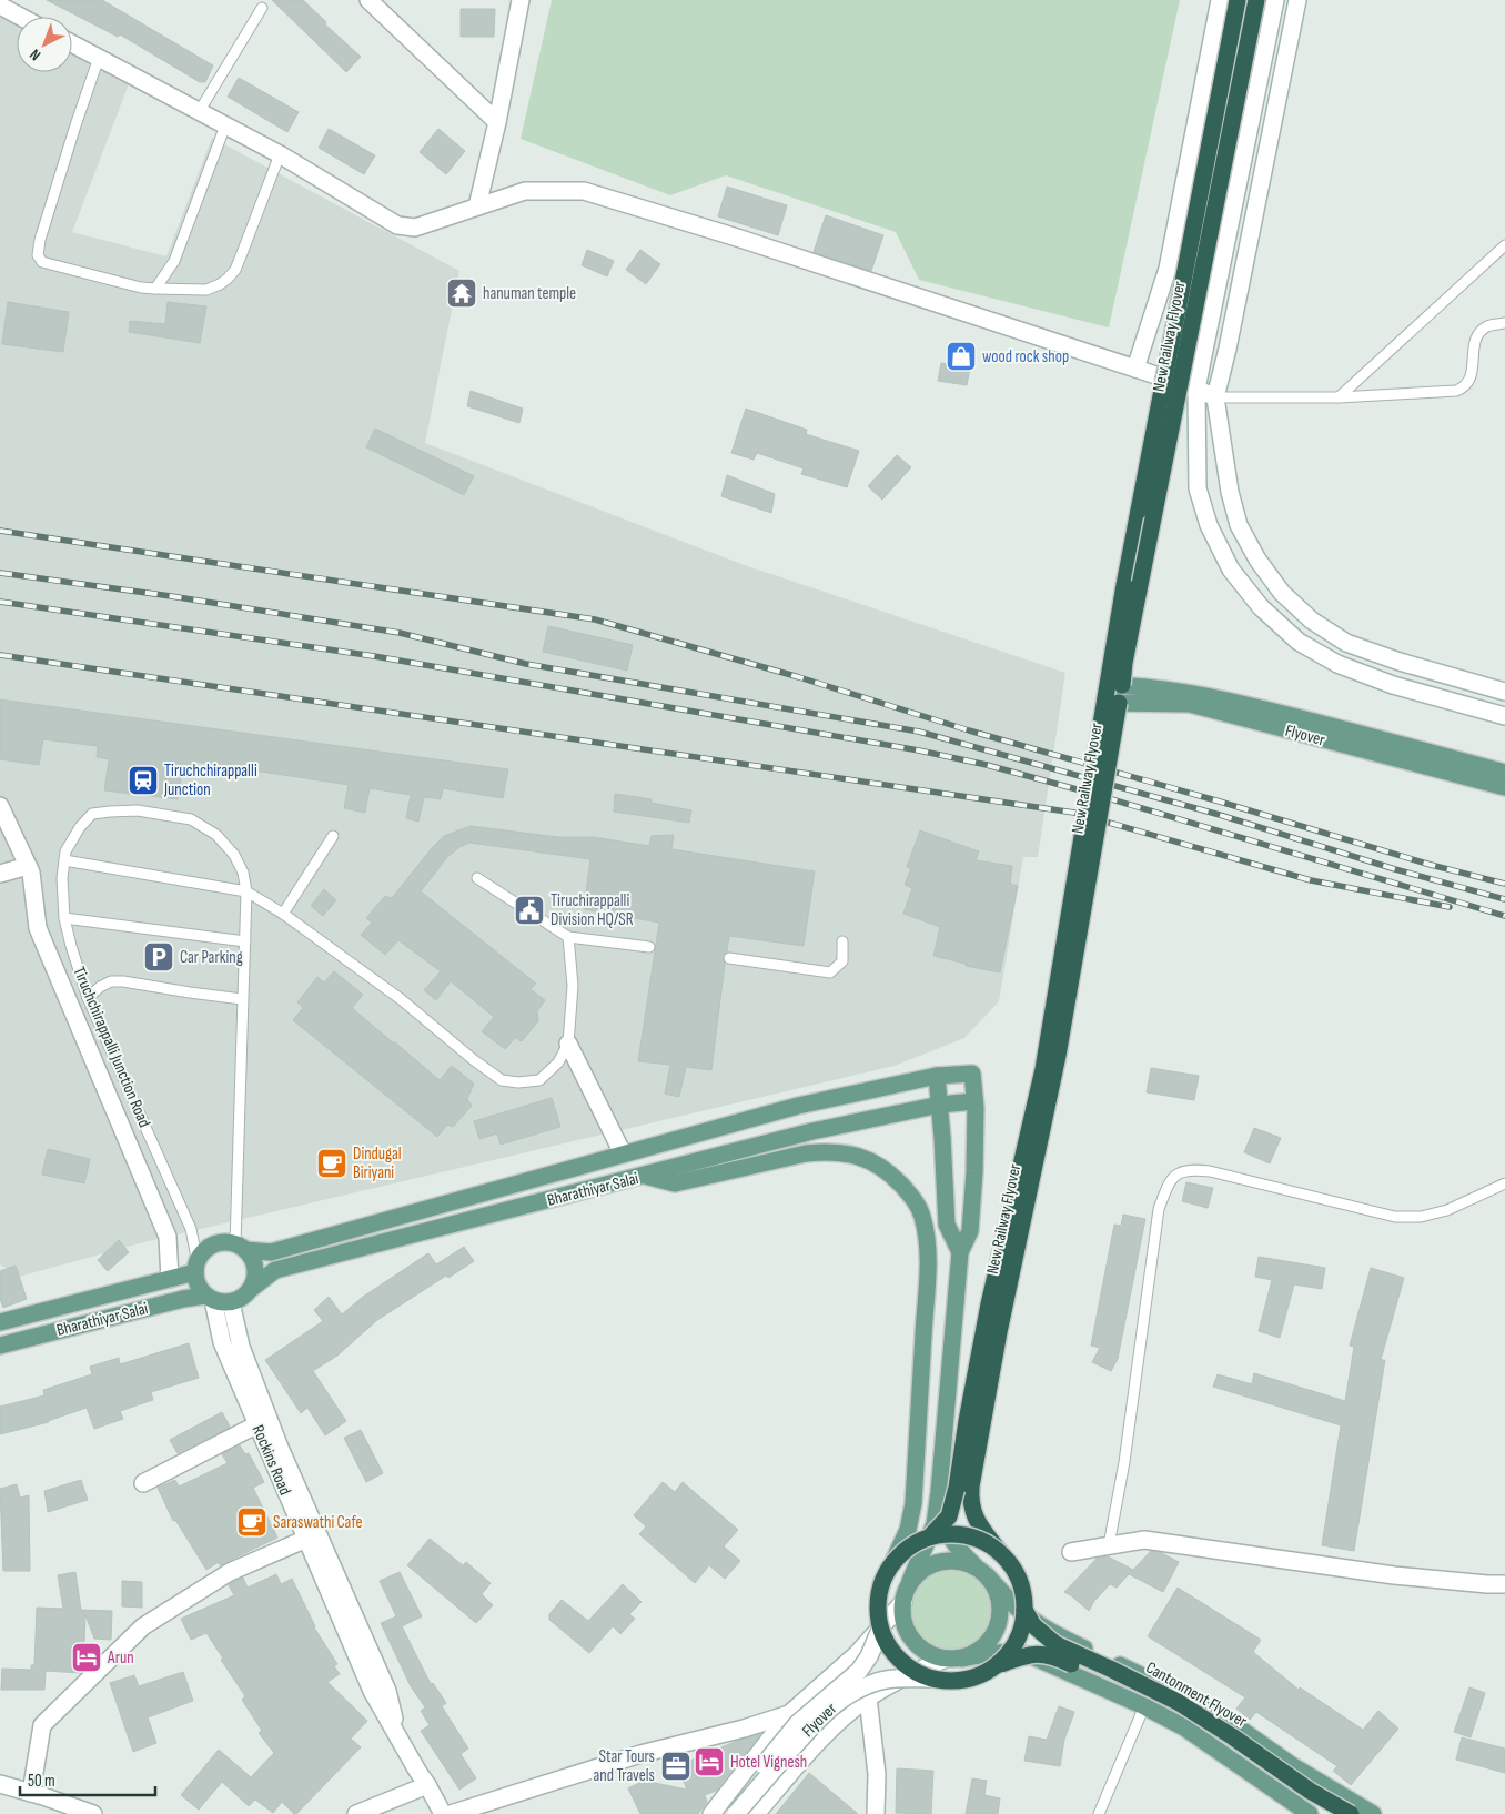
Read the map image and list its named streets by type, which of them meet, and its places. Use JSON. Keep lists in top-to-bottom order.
{
  "streets": {
    "highway": ["New Railway Flyover", "Cantonment Flyover"],
    "main road": ["Flyover", "Bharathiyar Salai"],
    "street": ["Rockins Road"],
    "lane": ["Tiruchchirappalli Junction Road"]
  },
  "crossings": [
    ["New Railway Flyover", "Flyover"],
    ["New Railway Flyover", "Cantonment Flyover"],
    ["Flyover", "Cantonment Flyover"],
    ["Tiruchchirappalli Junction Road", "Bharathiyar Salai"],
    ["Tiruchchirappalli Junction Road", "Rockins Road"],
    ["Bharathiyar Salai", "Rockins Road"]
  ],
  "places": {
    "temple": ["hanuman temple"],
    "shop": ["wood rock shop"],
    "station": ["Tiruchchirappalli Junction"],
    "public building": ["Tiruchirappalli Division HQ/SR"],
    "parking": ["Car Parking"],
    "cafe": ["Dindugal Biriyani", "Saraswathi Cafe"],
    "hotel": ["Arun", "Hotel Vignesh"],
    "office": ["Star Tours and Travels"]
  },
  "scale_bar": "50 m",
  "north": "bottom left"
}
